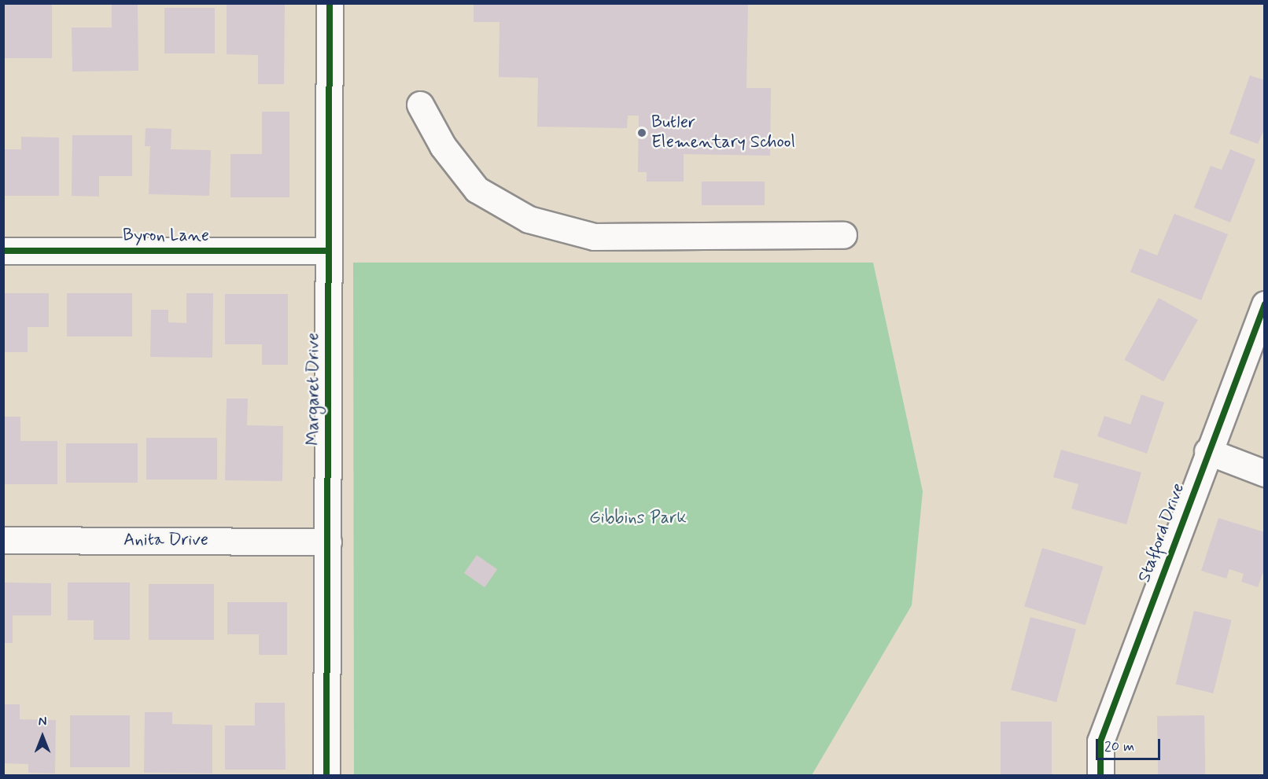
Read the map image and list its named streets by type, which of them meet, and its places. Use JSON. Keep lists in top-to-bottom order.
{
  "streets": {
    "street": [
      "Byron Lane",
      "Margaret Drive",
      "Stafford Drive",
      "Anita Drive"
    ]
  },
  "crossings": [
    ["Byron Lane", "Margaret Drive"],
    ["Margaret Drive", "Anita Drive"]
  ],
  "parks": ["Gibbins Park"],
  "places": ["Butler Elementary School"],
  "scale_bar": "20 m",
  "north": "top"
}
